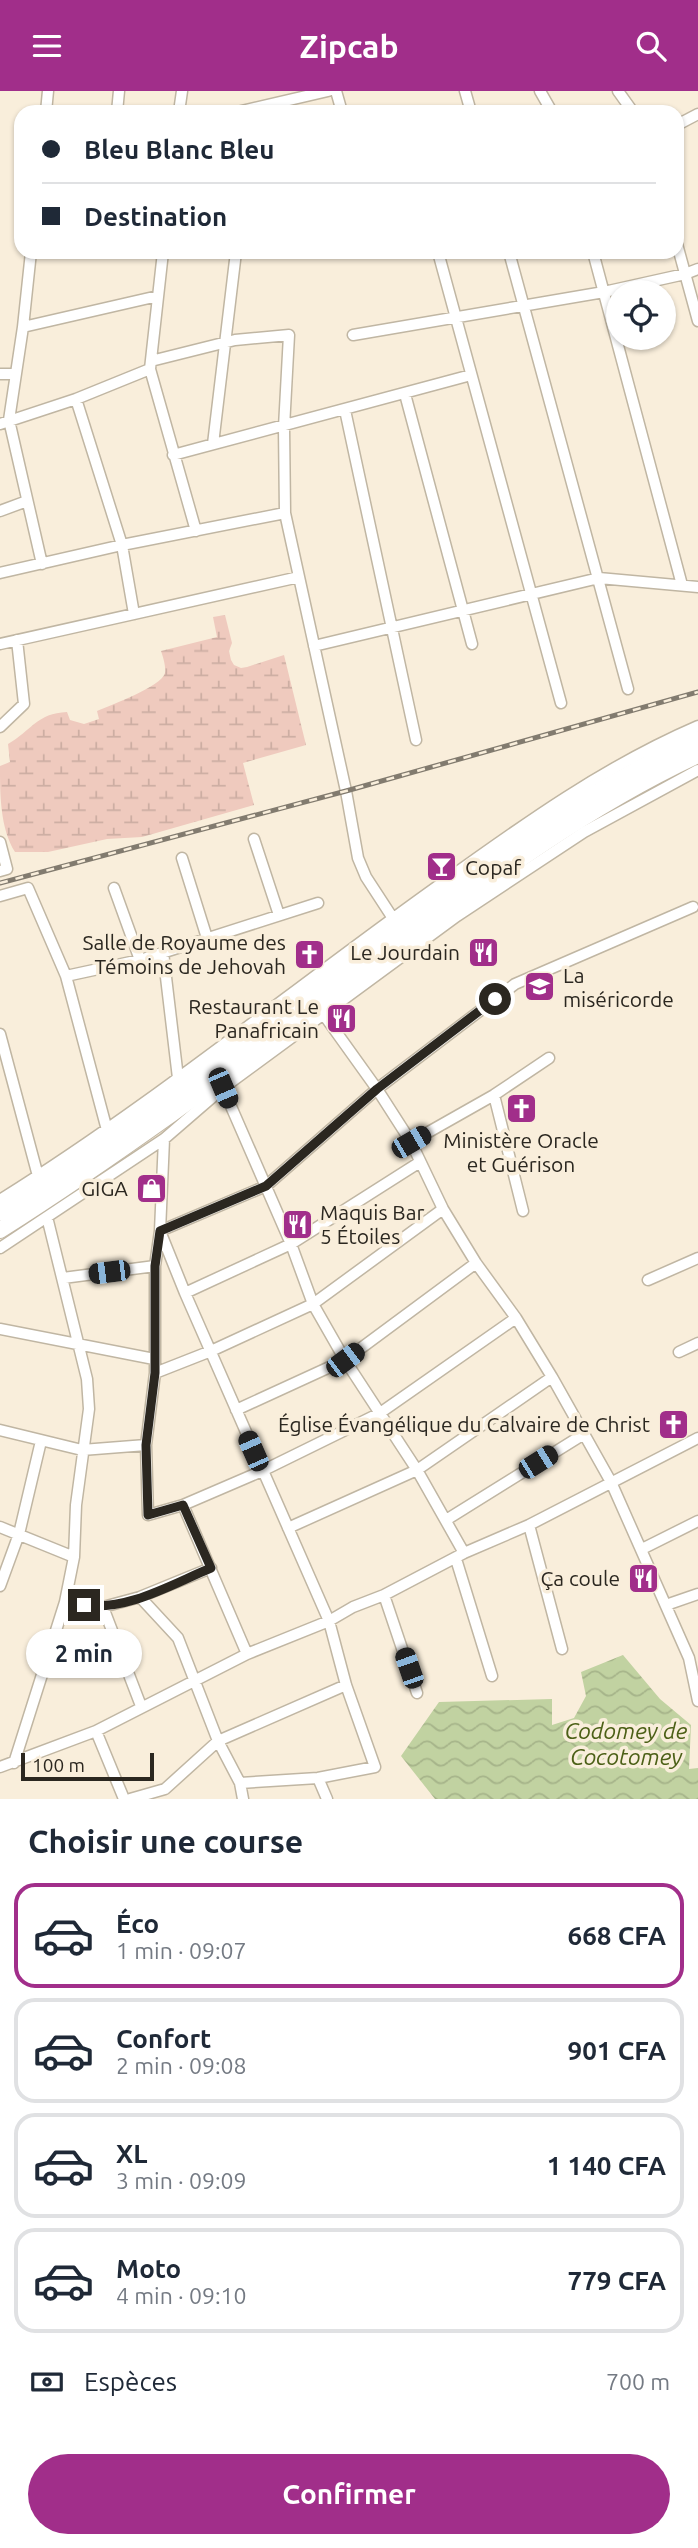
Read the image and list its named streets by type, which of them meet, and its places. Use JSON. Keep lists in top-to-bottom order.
{
  "water": ["Codomey de Cocotomey"],
  "places": {
    "bar": ["Copaf"],
    "restaurant": [
      "Le Jourdain",
      "Restaurant Le Panafricain",
      "Maquis Bar 5 Étoiles",
      "Ça coule"
    ],
    "church": ["Salle de Royaume des Témoins de Jehovah", "Ministère Oracle et Guérison", "Église Évangélique du Calvaire de Christ"],
    "school or university": ["La miséricorde"],
    "shop": ["GIGA"]
  },
  "scale_bar": "100 m",
  "page": {
    "header": "Zipcab",
    "banner": ["Bleu Blanc Bleu", "Destination"],
    "bubble": "2 min",
    "scale": "100 m",
    "heading": "Choisir une course",
    "list": [
      {
        "name": "Éco",
        "note": "1 min · 09:07",
        "value": "668 CFA"
      },
      {
        "name": "Confort",
        "note": "2 min · 09:08",
        "value": "901 CFA"
      },
      {
        "name": "XL",
        "note": "3 min · 09:09",
        "value": "1 140 CFA"
      },
      {
        "name": "Moto",
        "note": "4 min · 09:10",
        "value": "779 CFA"
      }
    ],
    "pay": ["Espèces", "700 m"],
    "buttons": "Confirmer"
  }
}
